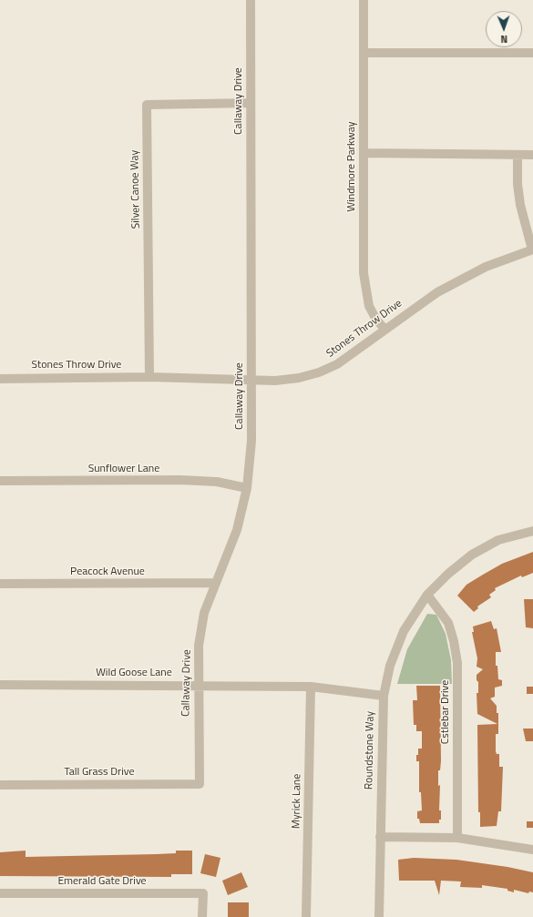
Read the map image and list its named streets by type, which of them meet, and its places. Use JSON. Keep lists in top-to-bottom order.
{
  "streets": {
    "street": [
      "Callaway Drive",
      "Windmore Parkway",
      "Silver Canoe Way",
      "Stones Throw Drive",
      "Sunflower Lane",
      "Peacock Avenue",
      "Wild Goose Lane",
      "Cstlebar Drive",
      "Roundstone Way",
      "Tall Grass Drive",
      "Myrick Lane",
      "Emerald Gate Drive"
    ]
  },
  "crossings": [
    ["Callaway Drive", "Silver Canoe Way"],
    ["Callaway Drive", "Stones Throw Drive"],
    ["Callaway Drive", "Sunflower Lane"],
    ["Callaway Drive", "Peacock Avenue"],
    ["Callaway Drive", "Wild Goose Lane"],
    ["Callaway Drive", "Tall Grass Drive"],
    ["Windmore Parkway", "Stones Throw Drive"],
    ["Silver Canoe Way", "Stones Throw Drive"],
    ["Wild Goose Lane", "Roundstone Way"],
    ["Wild Goose Lane", "Myrick Lane"],
    ["Cstlebar Drive", "Roundstone Way"]
  ],
  "north": "bottom"
}
